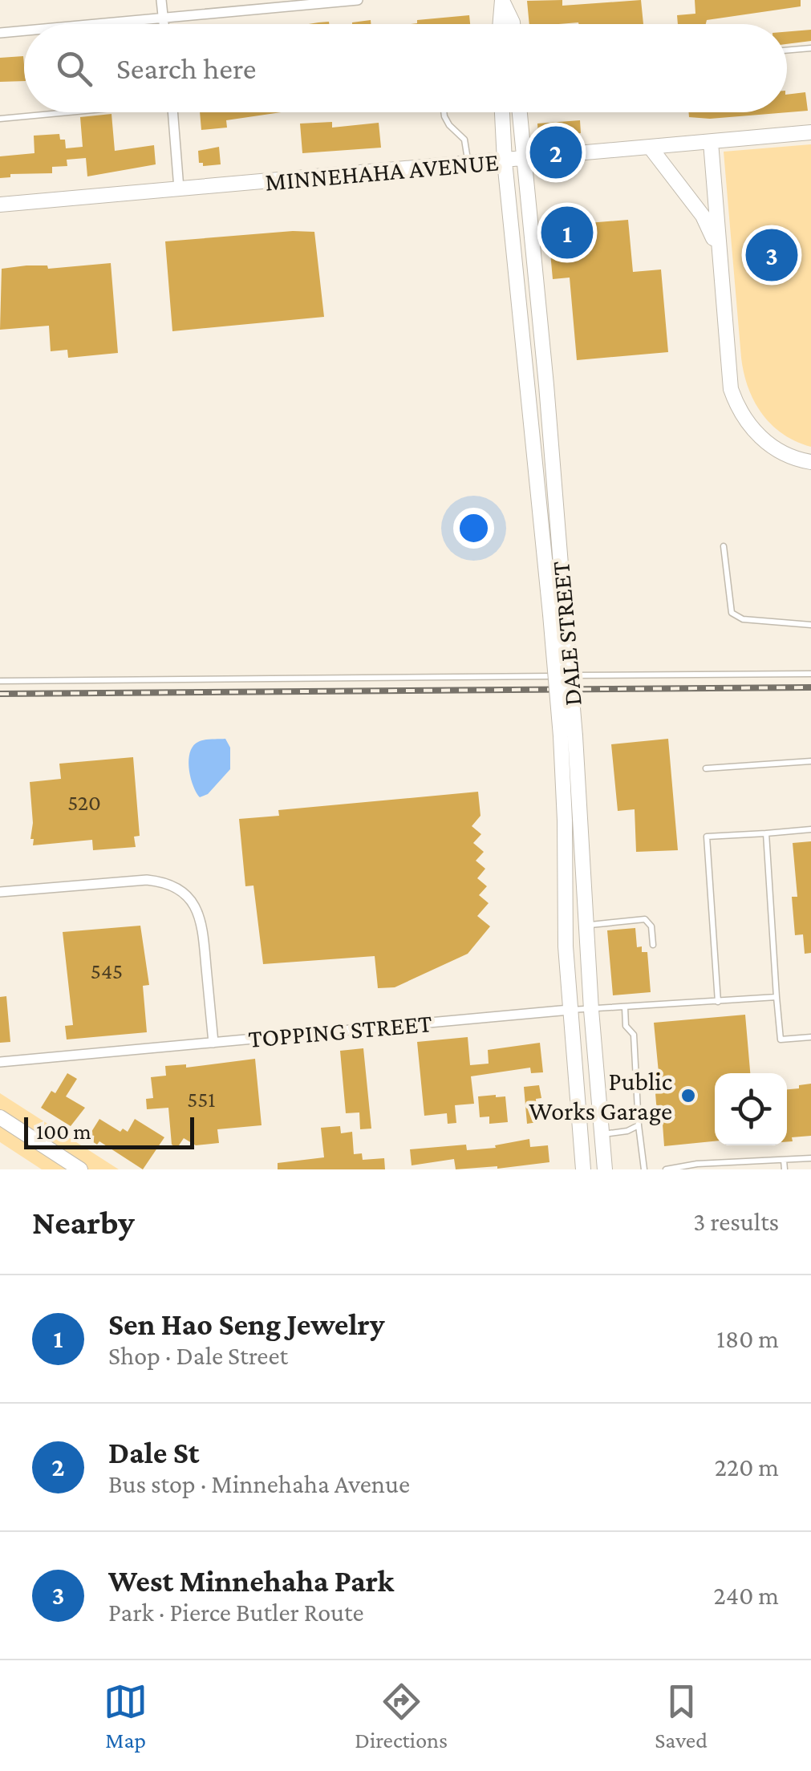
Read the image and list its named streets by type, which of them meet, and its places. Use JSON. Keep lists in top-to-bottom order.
{
  "streets": {
    "main road": ["MINNEHAHA AVENUE", "DALE STREET"],
    "street": ["TOPPING STREET"]
  },
  "crossings": [
    ["MINNEHAHA AVENUE", "DALE STREET"],
    ["DALE STREET", "TOPPING STREET"]
  ],
  "places": ["Public Works Garage"],
  "house_numbers": ["520", "545", "551"],
  "scale_bar": "100 m",
  "page": {
    "search": "Search here",
    "pins": ["2", "1", "3"],
    "scale": "100 m",
    "heading": ["Nearby", "3 results"],
    "list": [
      {
        "mark": "1",
        "name": "Sen Hao Seng Jewelry",
        "note": "Shop · Dale Street",
        "value": "180 m"
      },
      {
        "mark": "2",
        "name": "Dale St",
        "note": "Bus stop · Minnehaha Avenue",
        "value": "220 m"
      },
      {
        "mark": "3",
        "name": "West Minnehaha Park",
        "note": "Park · Pierce Butler Route",
        "value": "240 m"
      }
    ],
    "nav": ["Map", "Directions", "Saved"]
  }
}
